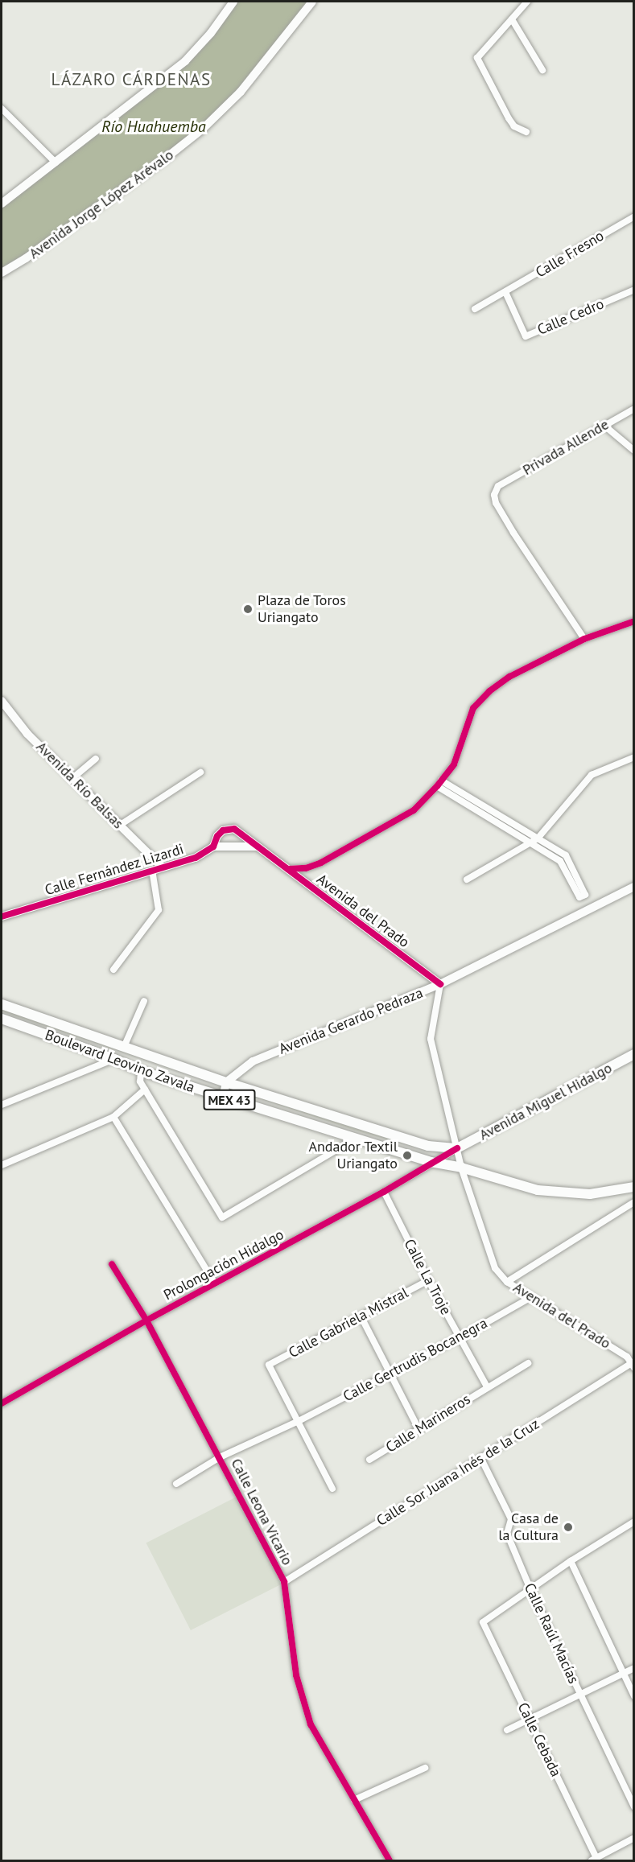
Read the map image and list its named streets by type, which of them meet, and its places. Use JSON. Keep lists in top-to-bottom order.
{
  "streets": {
    "main road": ["Boulevard Leovino Zavala", "MEX 43", "Avenida Miguel Hidalgo"],
    "street": [
      "Avenida Jorge López Arévalo",
      "Calle Fresno",
      "Calle Cedro",
      "Privada Allende",
      "Avenida Río Balsas",
      "Calle Fernández Lizardi",
      "Avenida del Prado",
      "Avenida Gerardo Pedraza",
      "Prolongación Hidalgo",
      "Calle La Troje",
      "Calle Gabriela Mistral",
      "Calle Gertrudis Bocanegra",
      "Calle Marineros",
      "Calle Sor Juana Inés de la Cruz",
      "Calle Leona Vicario",
      "Calle Raúl Macías",
      "Calle Cebada"
    ]
  },
  "crossings": [
    ["Calle Fresno", "Calle Cedro"],
    ["Avenida Río Balsas", "Calle Fernández Lizardi"],
    ["Calle Fernández Lizardi", "Avenida del Prado"],
    ["Avenida del Prado", "Avenida Gerardo Pedraza"],
    ["Avenida del Prado", "Boulevard Leovino Zavala"],
    ["Avenida del Prado", "MEX 43"],
    ["Avenida del Prado", "Avenida Miguel Hidalgo"],
    ["Avenida del Prado", "Prolongación Hidalgo"],
    ["Avenida del Prado", "Calle Gertrudis Bocanegra"],
    ["Avenida del Prado", "Calle Sor Juana Inés de la Cruz"],
    ["Avenida Gerardo Pedraza", "Boulevard Leovino Zavala"],
    ["Boulevard Leovino Zavala", "MEX 43"],
    ["Boulevard Leovino Zavala", "Avenida Miguel Hidalgo"],
    ["Boulevard Leovino Zavala", "Prolongación Hidalgo"],
    ["Avenida Miguel Hidalgo", "Prolongación Hidalgo"],
    ["Prolongación Hidalgo", "Calle La Troje"],
    ["Prolongación Hidalgo", "Calle Leona Vicario"],
    ["Calle La Troje", "Calle Gabriela Mistral"],
    ["Calle La Troje", "Calle Gertrudis Bocanegra"],
    ["Calle La Troje", "Calle Marineros"],
    ["Calle Gabriela Mistral", "Calle Gertrudis Bocanegra"],
    ["Calle Gertrudis Bocanegra", "Calle Leona Vicario"],
    ["Calle Sor Juana Inés de la Cruz", "Calle Leona Vicario"],
    ["Calle Sor Juana Inés de la Cruz", "Calle Raúl Macías"],
    ["Calle Raúl Macías", "Calle Cebada"]
  ],
  "districts": ["LÁZARO CÁRDENAS"],
  "water": ["Río Huahuemba"],
  "places": ["Plaza de Toros Uriangato", "Andador Textil Uriangato", "Casa de la Cultura"]
}
